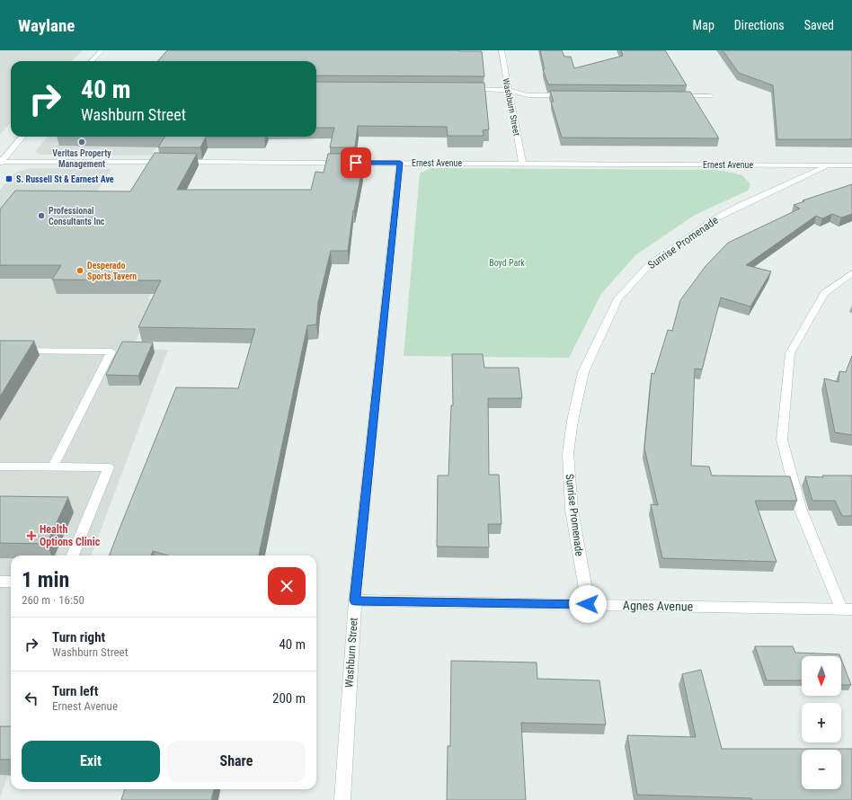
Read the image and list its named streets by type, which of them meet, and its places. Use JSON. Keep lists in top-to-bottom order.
{
  "streets": {
    "street": [
      "Washburn Street",
      "Ernest Avenue",
      "Sunrise Promenade",
      "Agnes Avenue"
    ]
  },
  "crossings": [
    ["Washburn Street", "Ernest Avenue"],
    ["Washburn Street", "Agnes Avenue"],
    ["Ernest Avenue", "Sunrise Promenade"],
    ["Sunrise Promenade", "Agnes Avenue"]
  ],
  "parks": ["Boyd Park"],
  "places": {
    "other": ["Veritas Property Management", "Professional Consultants Inc", "Desperado Sports Tavern"],
    "transit": ["S. Russell St & Earnest Ave"],
    "health": ["Health Options Clinic"]
  },
  "north": "bottom",
  "page": {
    "header": "Waylane",
    "nav": ["Map", "Directions", "Saved"],
    "turn": ["40 m", "Washburn Street"],
    "heading": ["1 min", "260 m · 16:50"],
    "list": [
      {
        "name": "Turn right",
        "note": "Washburn Street",
        "value": "40 m"
      },
      {
        "name": "Turn left",
        "note": "Ernest Avenue",
        "value": "200 m"
      }
    ],
    "map_buttons": ["+", "−"],
    "buttons": ["Exit", "Share"]
  }
}
